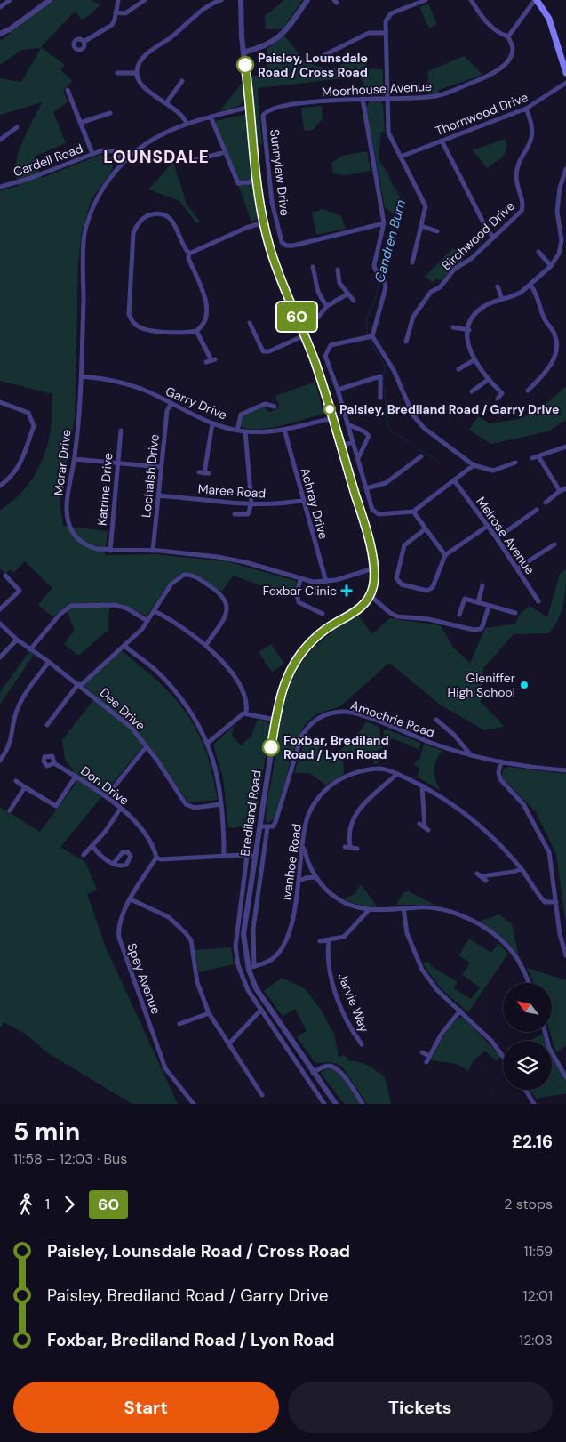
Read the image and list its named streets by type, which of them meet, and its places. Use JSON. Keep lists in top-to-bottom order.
{
  "streets": {
    "street": [
      "Moorhouse Avenue",
      "Thornwood Drive",
      "Cardell Road",
      "Sunnylaw Drive",
      "Birchwood Drive",
      "Garry Drive",
      "Morar Drive",
      "Lochalsh Drive",
      "Katrine Drive",
      "Maree Road",
      "Achray Drive",
      "Melrose Avenue",
      "Dee Drive",
      "Amochrie Road",
      "Don Drive",
      "Brediland Road",
      "Ivanhoe Road",
      "Spey Avenue",
      "Jarvie Way"
    ]
  },
  "crossings": [
    ["Moorhouse Avenue", "Sunnylaw Drive"],
    ["Thornwood Drive", "Birchwood Drive"],
    ["Cardell Road", "Morar Drive"],
    ["Garry Drive", "Morar Drive"],
    ["Garry Drive", "Lochalsh Drive"],
    ["Garry Drive", "Achray Drive"],
    ["Morar Drive", "Lochalsh Drive"],
    ["Morar Drive", "Katrine Drive"],
    ["Morar Drive", "Achray Drive"],
    ["Lochalsh Drive", "Maree Road"],
    ["Maree Road", "Achray Drive"],
    ["Don Drive", "Spey Avenue"],
    ["Brediland Road", "Ivanhoe Road"]
  ],
  "districts": ["LOUNSDALE"],
  "water": ["Candren Burn"],
  "places": {
    "other": [
      "Paisley, Lounsdale Road / Cross Road",
      "Paisley, Brediland Road / Garry Drive",
      "Gleniffer High School",
      "Foxbar, Brediland Road / Lyon Road"
    ],
    "health": ["Foxbar Clinic"]
  },
  "lines": ["bus line 60"],
  "north": "top left",
  "page": {
    "on_map": "60",
    "heading": ["5 min", "11:58 – 12:03 · Bus", "£2.16"],
    "legs": ["1", "60", "2 stops"],
    "list": [
      {
        "name": "Paisley, Lounsdale Road / Cross Road",
        "value": "11:59"
      },
      {
        "name": "Paisley, Brediland Road / Garry Drive",
        "value": "12:01"
      },
      {
        "name": "Foxbar, Brediland Road / Lyon Road",
        "value": "12:03"
      }
    ],
    "buttons": ["Start", "Tickets"]
  }
}
